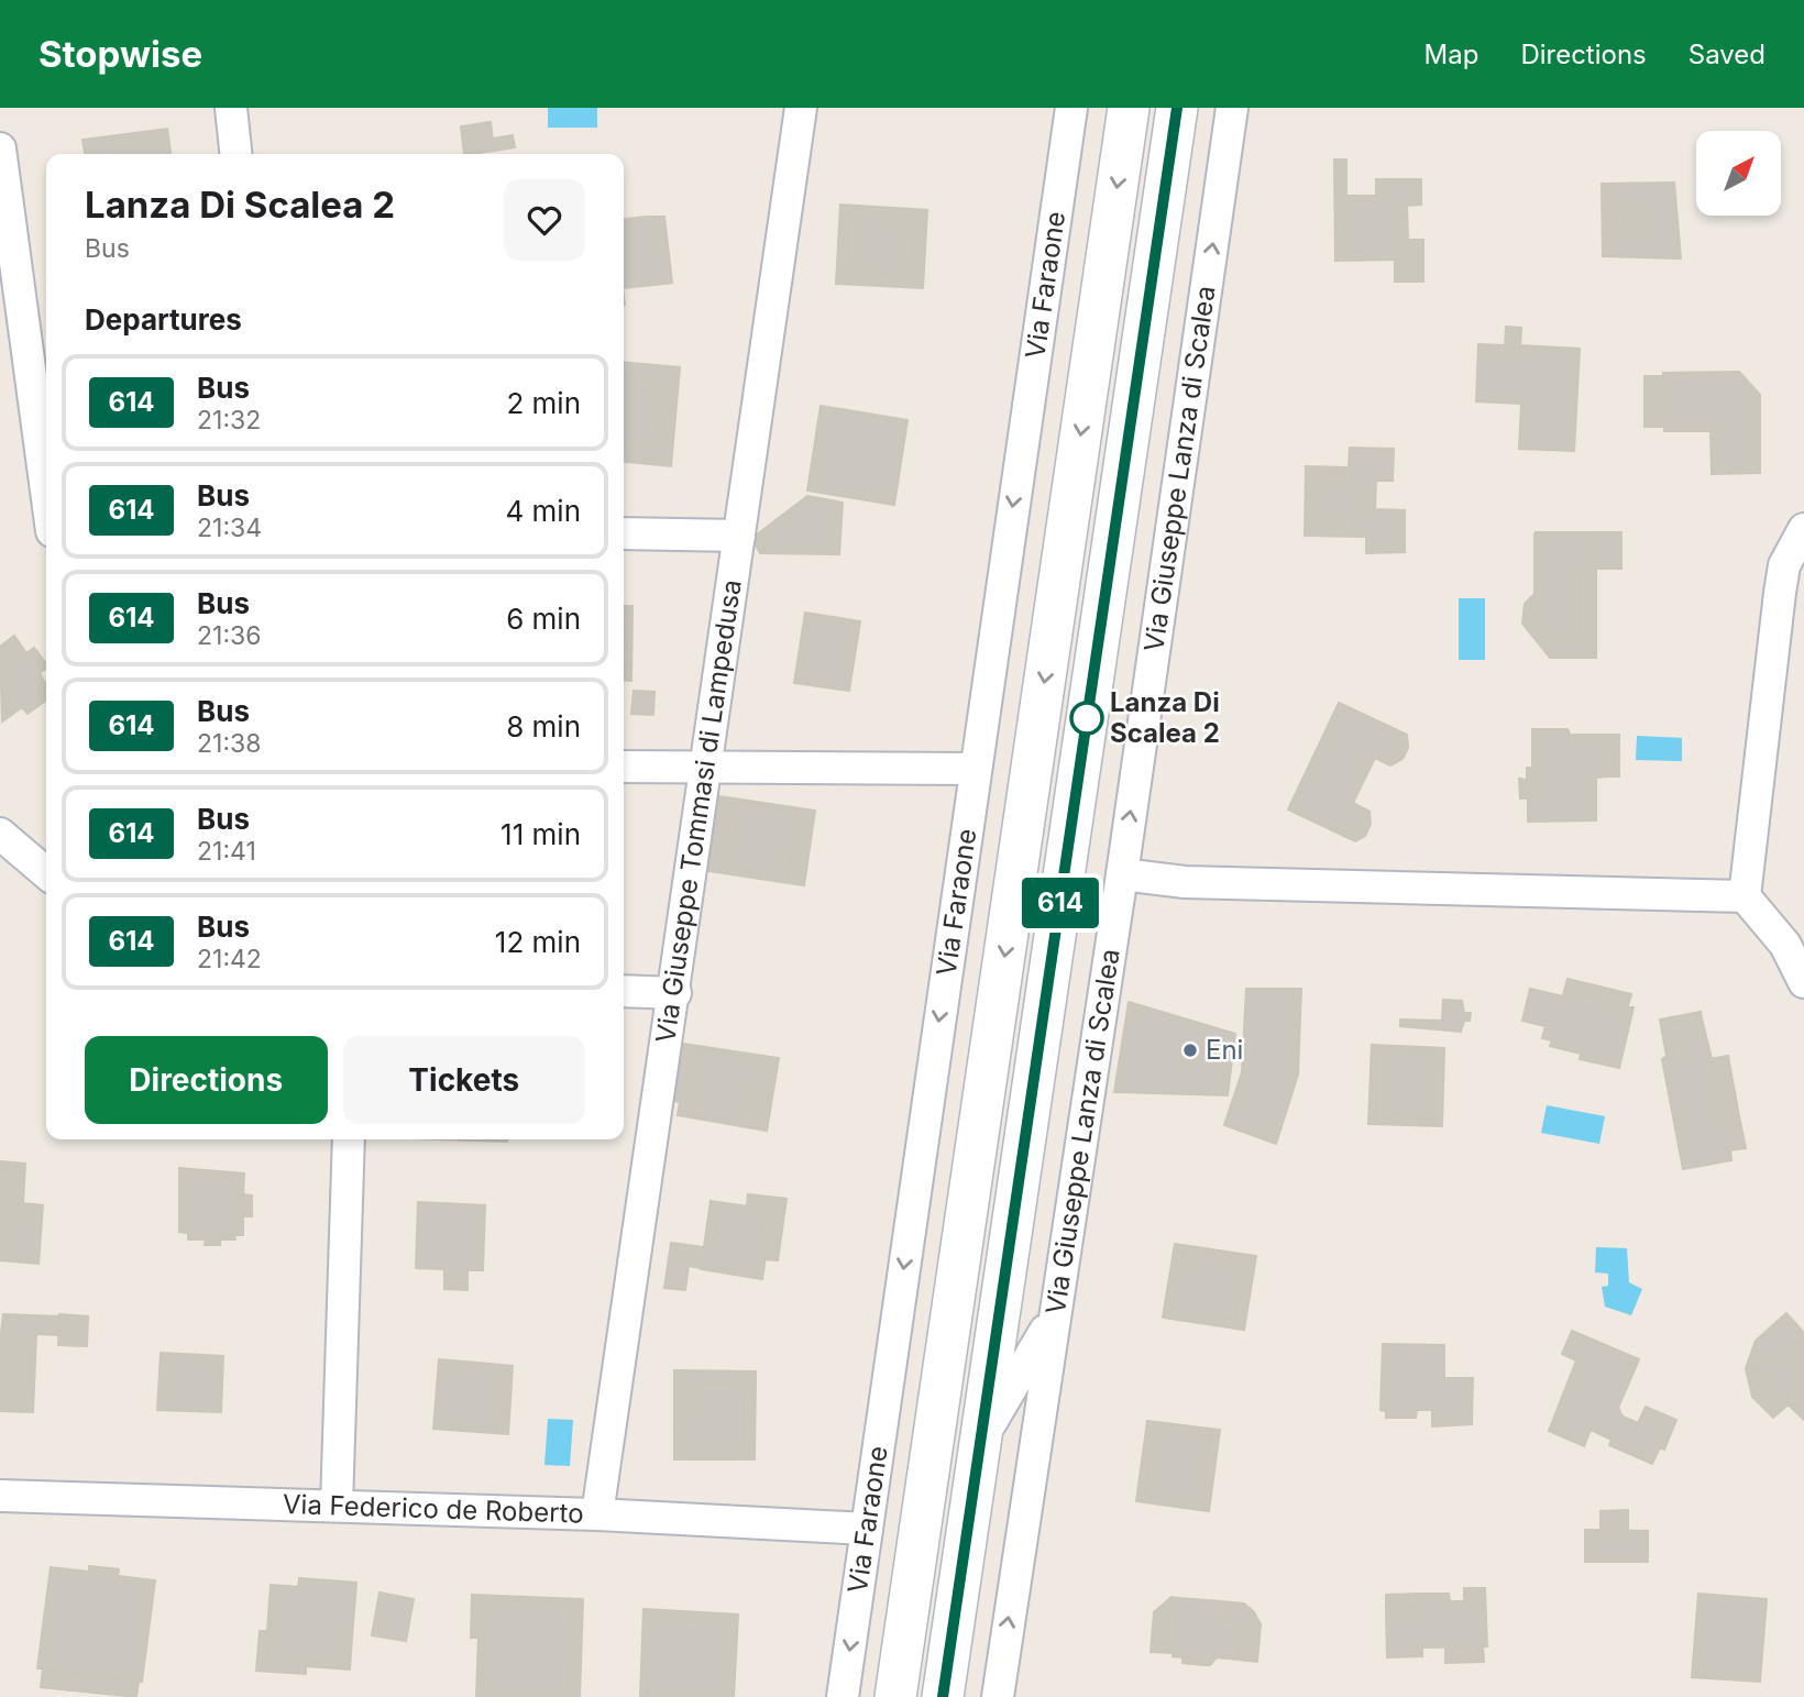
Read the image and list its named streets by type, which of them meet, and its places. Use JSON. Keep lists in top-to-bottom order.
{
  "streets": {
    "street": [
      "Via Faraone",
      "Via Giuseppe Lanza di Scalea",
      "Via Giuseppe Tommasi di Lampedusa",
      "Via Federico de Roberto"
    ]
  },
  "crossings": [
    ["Via Faraone", "Via Federico de Roberto"],
    ["Via Giuseppe Tommasi di Lampedusa", "Via Federico de Roberto"]
  ],
  "places": ["Lanza Di Scalea 2", "Eni"],
  "lines": ["bus line 614"],
  "north": "top right",
  "page": {
    "header": "Stopwise",
    "nav": ["Map", "Directions", "Saved"],
    "on_map": "614",
    "heading": [
      ["Lanza Di Scalea 2", "Bus"],
      "Departures"
    ],
    "list": [
      {
        "mark": "614",
        "name": "Bus",
        "note": "21:32",
        "value": "2 min"
      },
      {
        "mark": "614",
        "name": "Bus",
        "note": "21:34",
        "value": "4 min"
      },
      {
        "mark": "614",
        "name": "Bus",
        "note": "21:36",
        "value": "6 min"
      },
      {
        "mark": "614",
        "name": "Bus",
        "note": "21:38",
        "value": "8 min"
      },
      {
        "mark": "614",
        "name": "Bus",
        "note": "21:41",
        "value": "11 min"
      },
      {
        "mark": "614",
        "name": "Bus",
        "note": "21:42",
        "value": "12 min"
      }
    ],
    "buttons": ["Directions", "Tickets"]
  }
}
